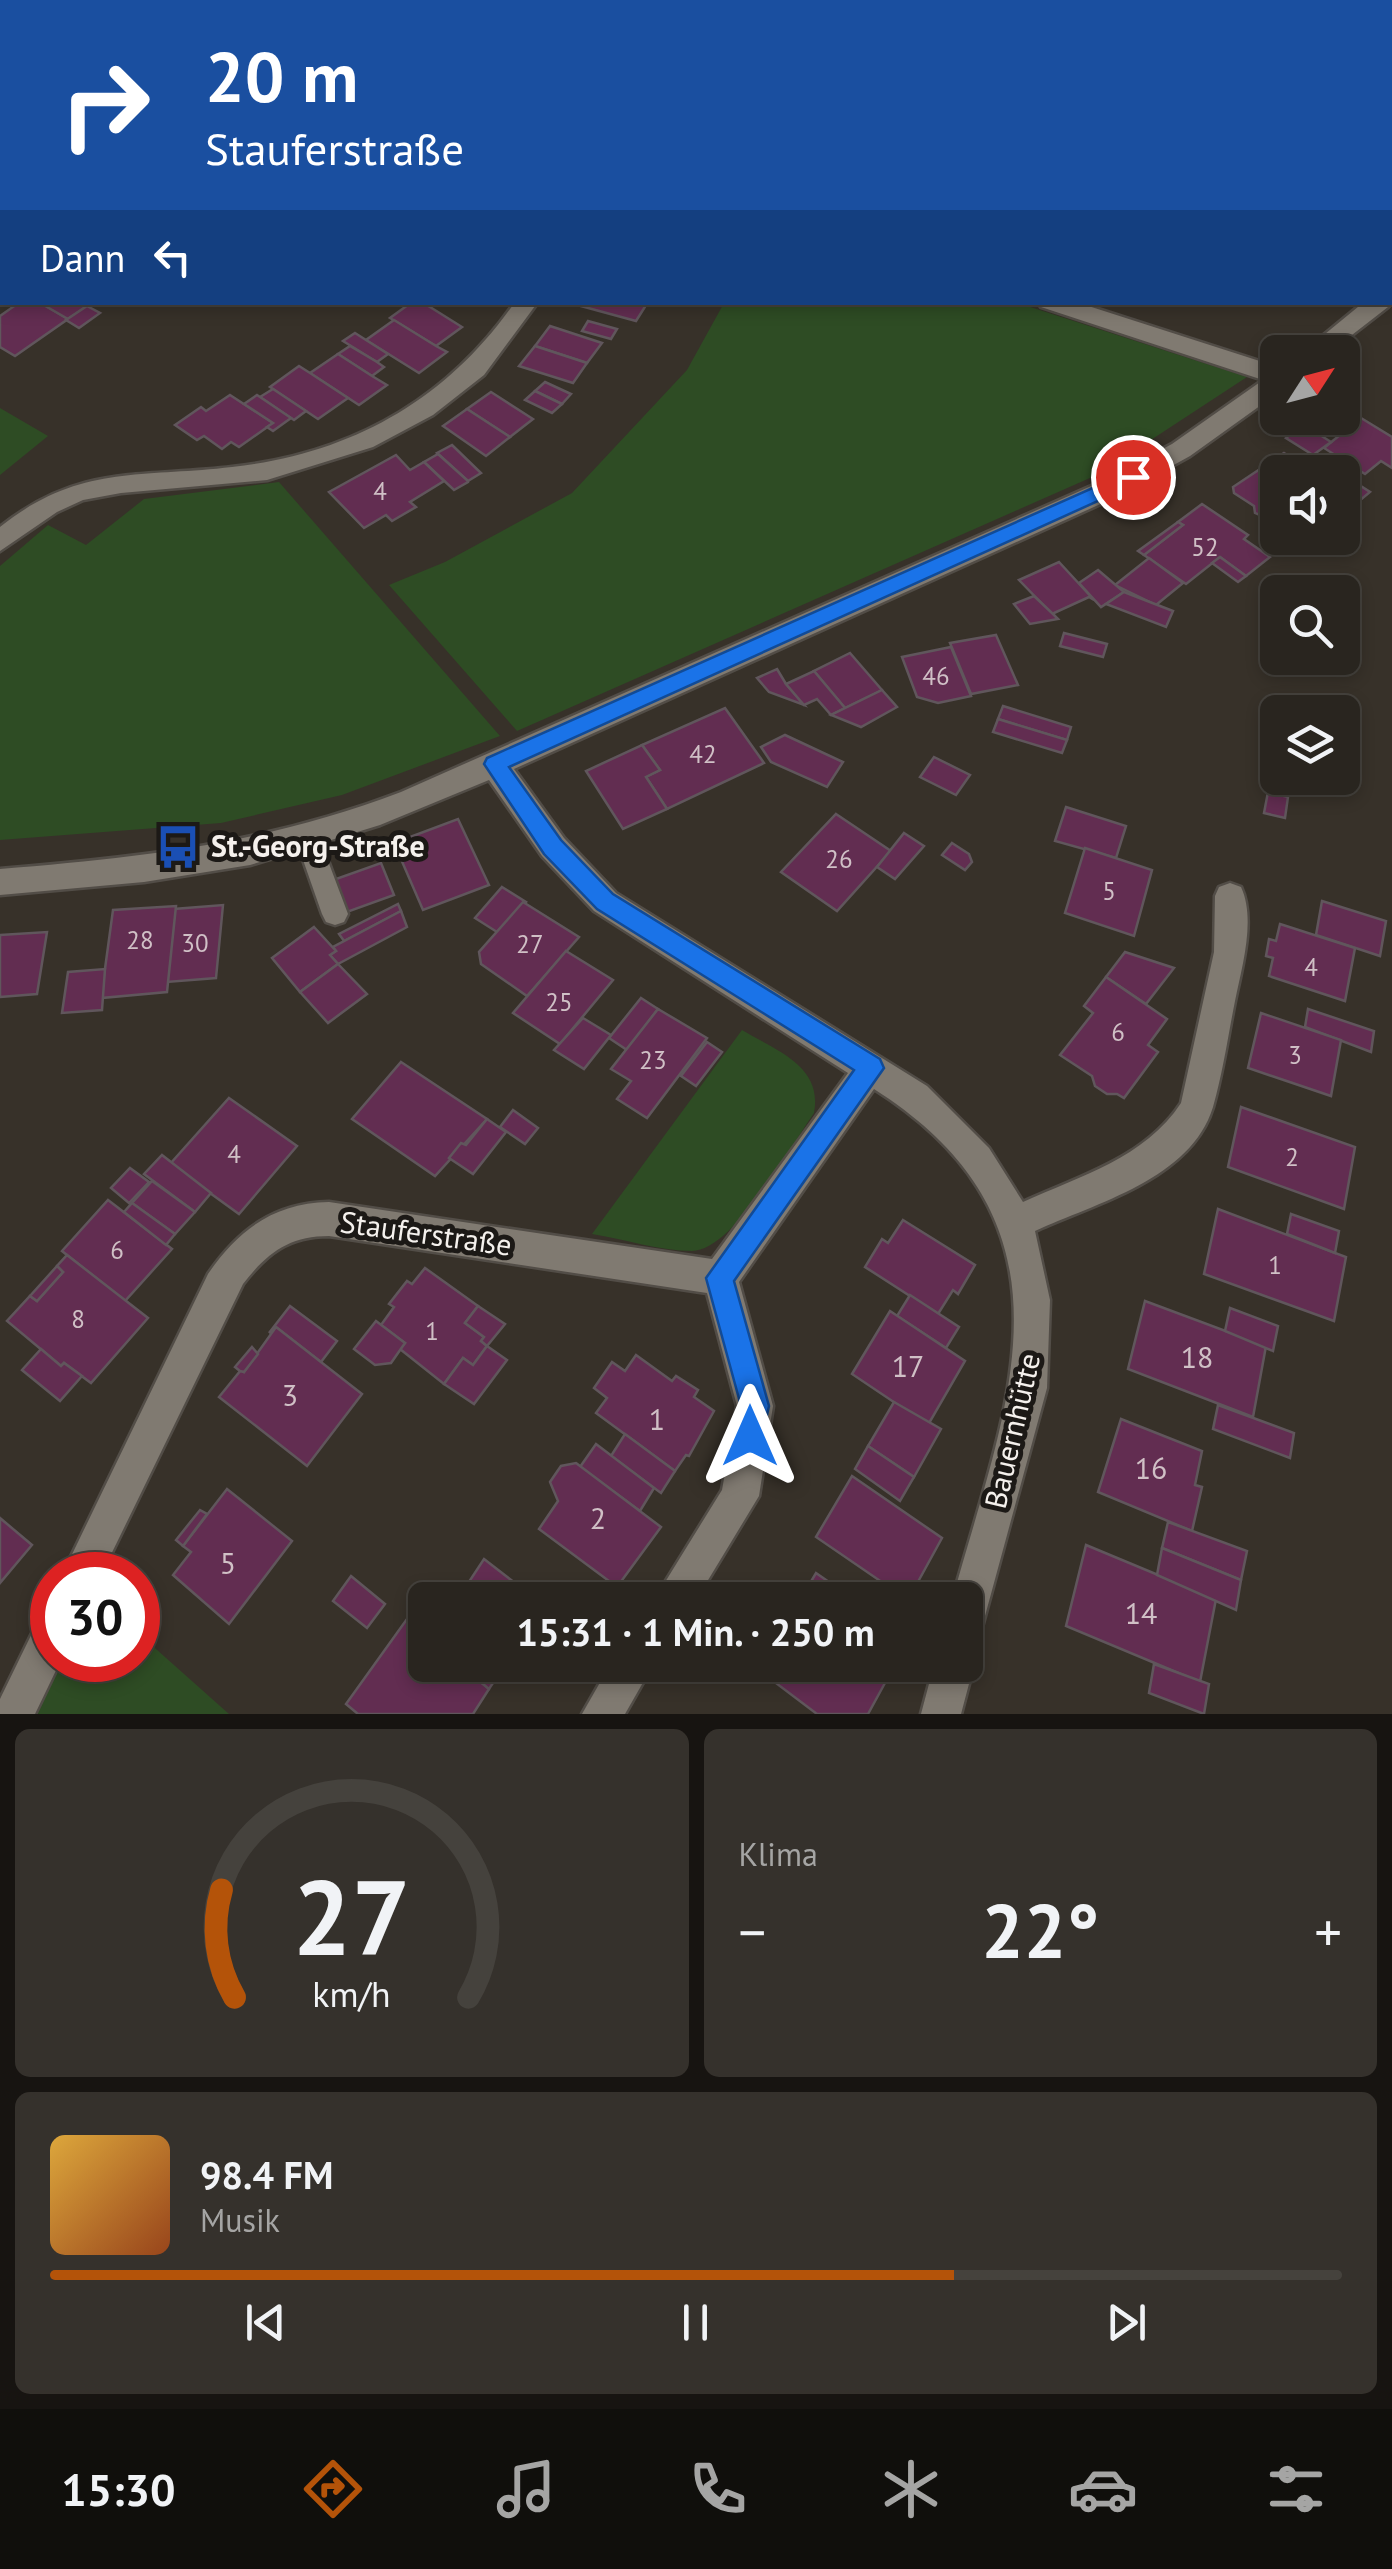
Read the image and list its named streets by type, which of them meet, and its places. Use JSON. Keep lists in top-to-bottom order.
{
  "streets": {
    "street": ["Stauferstraße", "Bauernhütte"]
  },
  "places": {
    "bus stop": ["St.-Georg-Straße"]
  },
  "house_numbers": [
    "4",
    "52",
    "46",
    "42",
    "26",
    "5",
    "28",
    "30",
    "27",
    "4",
    "25",
    "6",
    "3",
    "23",
    "4",
    "2",
    "6",
    "1",
    "8",
    "1",
    "18",
    "17",
    "3",
    "1",
    "16",
    "2",
    "5",
    "14"
  ],
  "north": "top right",
  "page": {
    "turn": ["20 m", "Stauferstraße"],
    "then": "Dann",
    "limit": "30",
    "trip": "15:31 · 1 Min. · 250 m",
    "tile": "Klima",
    "heat": ["−", "22°", "+"],
    "song": ["98.4 FM", "Musik"],
    "tabs": "15:30",
    "gauge": ["27", "km/h"]
  }
}
